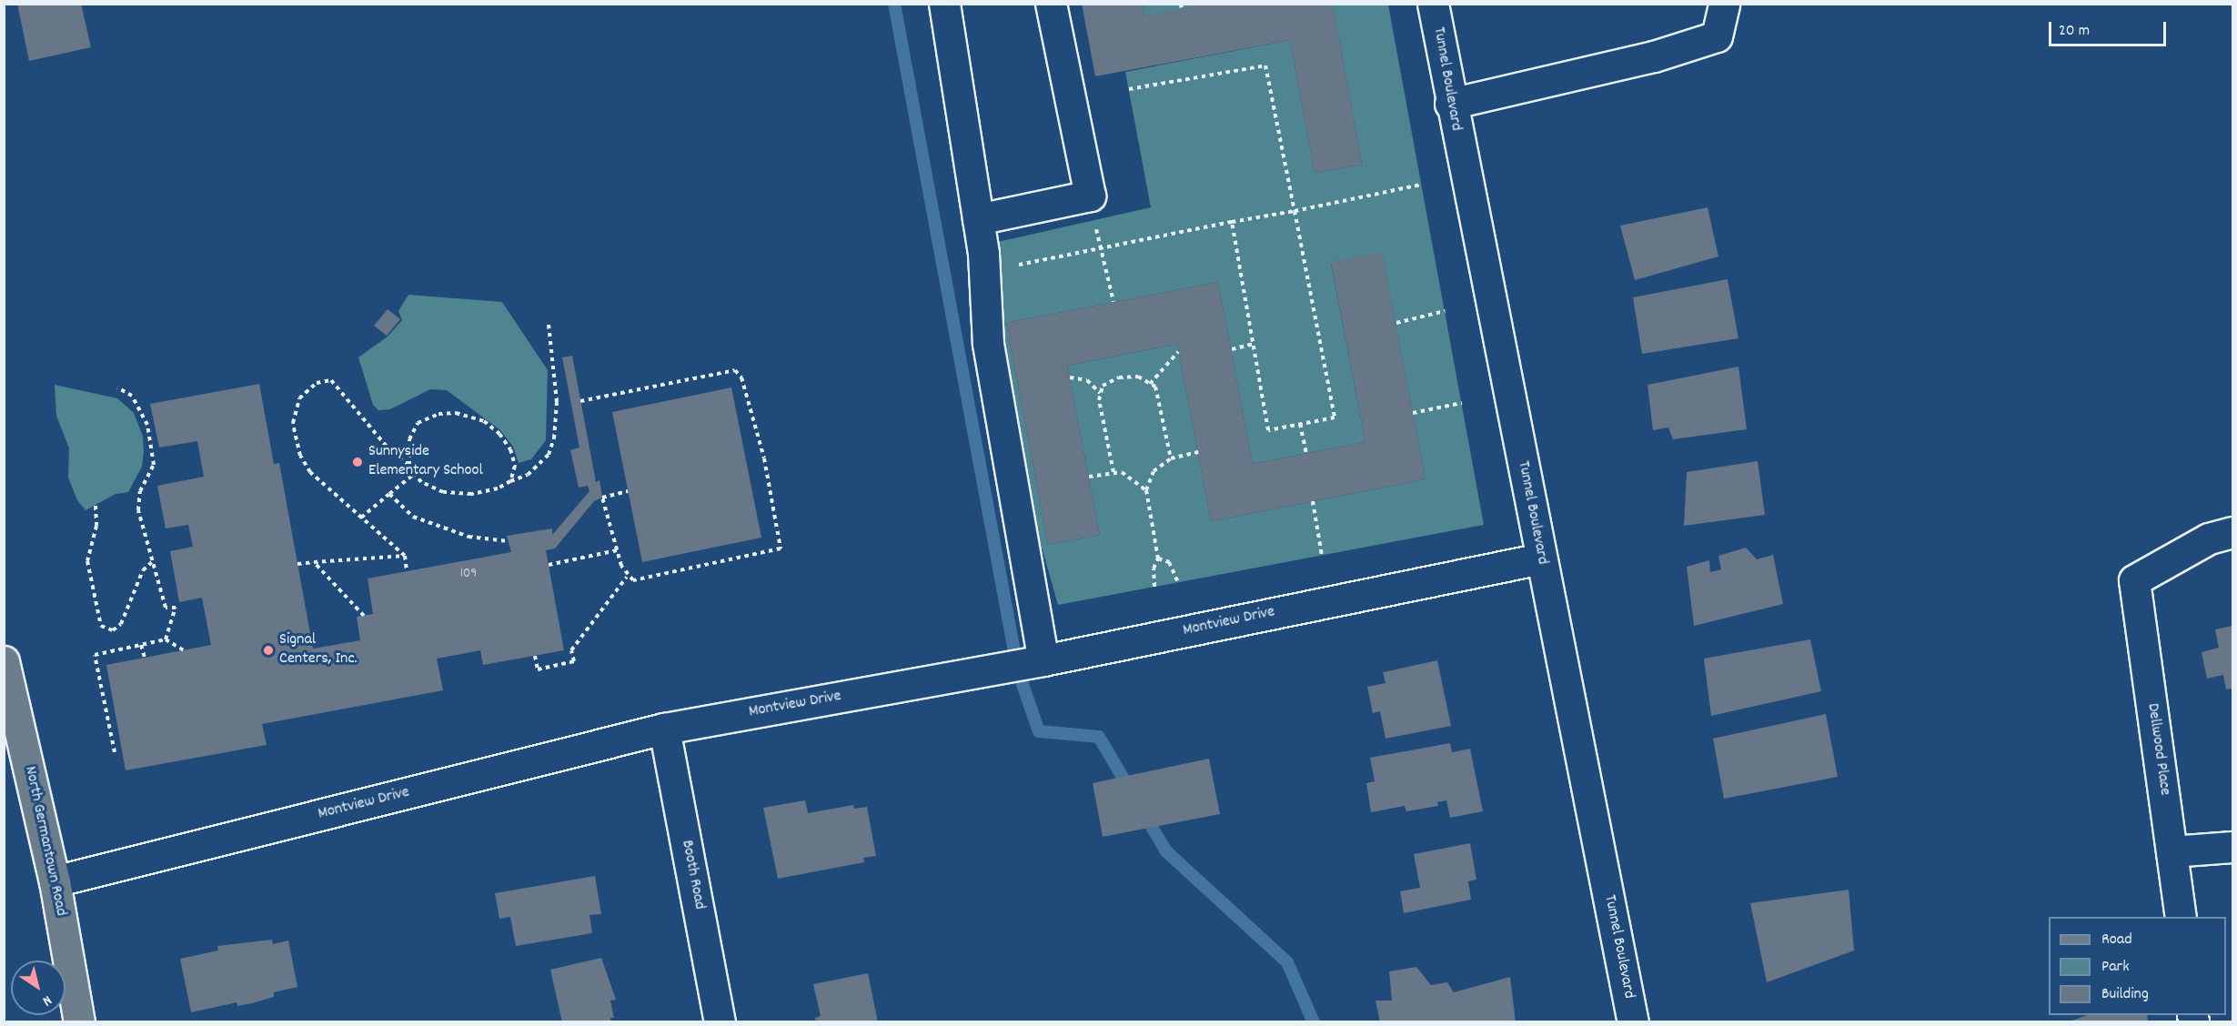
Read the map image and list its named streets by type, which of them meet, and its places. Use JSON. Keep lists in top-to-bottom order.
{
  "streets": {
    "main road": ["North Germantown Road"],
    "street": [
      "Tunnel Boulevard",
      "Montview Drive",
      "Dellwood Place",
      "Booth Road"
    ]
  },
  "crossings": [
    ["Tunnel Boulevard", "Montview Drive"],
    ["Montview Drive", "North Germantown Road"],
    ["Montview Drive", "Booth Road"]
  ],
  "places": ["Sunnyside Elementary School", "Signal Centers, Inc."],
  "house_numbers": ["109"],
  "legend": ["Road", "Park", "Building"],
  "scale_bar": "20 m",
  "north": "bottom right"
}
